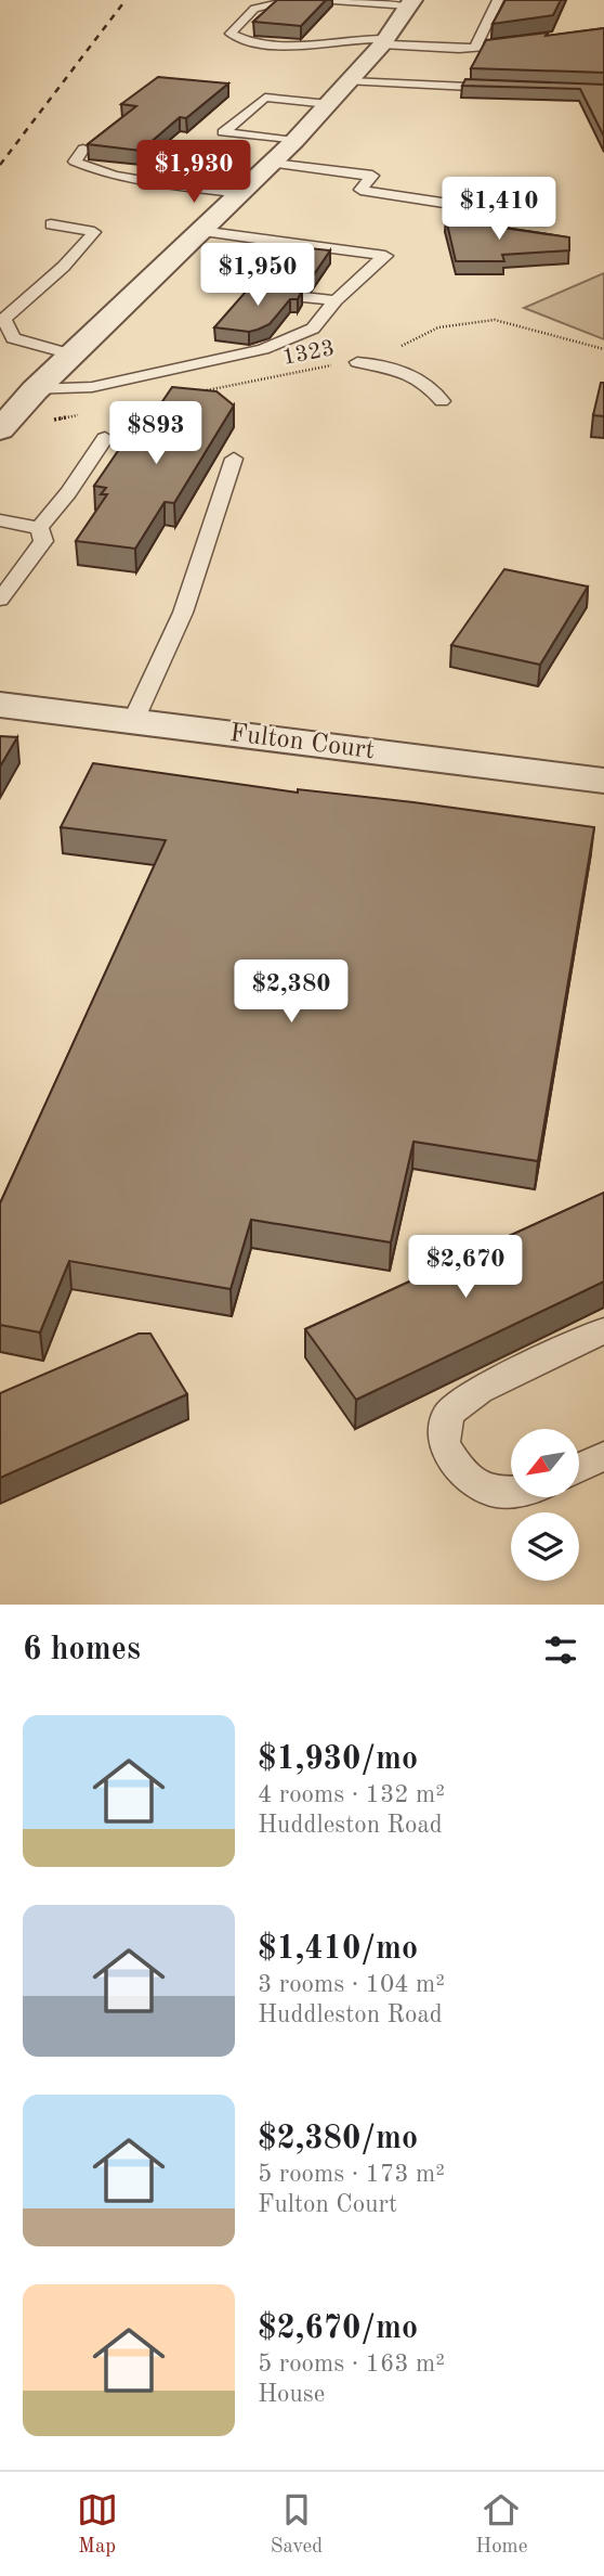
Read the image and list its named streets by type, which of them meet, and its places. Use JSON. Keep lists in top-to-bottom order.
{
  "streets": {
    "street": ["Fulton Court"],
    "path": ["1323"]
  },
  "north": "bottom left",
  "page": {
    "price": [
      "$1,930",
      "$1,410",
      "$1,950",
      "$893",
      "$2,380",
      "$2,670"
    ],
    "heading": "6 homes",
    "list": [
      {
        "name": "$1,930/mo",
        "note": "4 rooms · 132 m² · Huddleston Road"
      },
      {
        "name": "$1,410/mo",
        "note": "3 rooms · 104 m² · Huddleston Road"
      },
      {
        "name": "$2,380/mo",
        "note": "5 rooms · 173 m² · Fulton Court"
      },
      {
        "name": "$2,670/mo",
        "note": "5 rooms · 163 m² · House"
      }
    ],
    "tabs": ["Map", "Saved", "Home"]
  }
}
